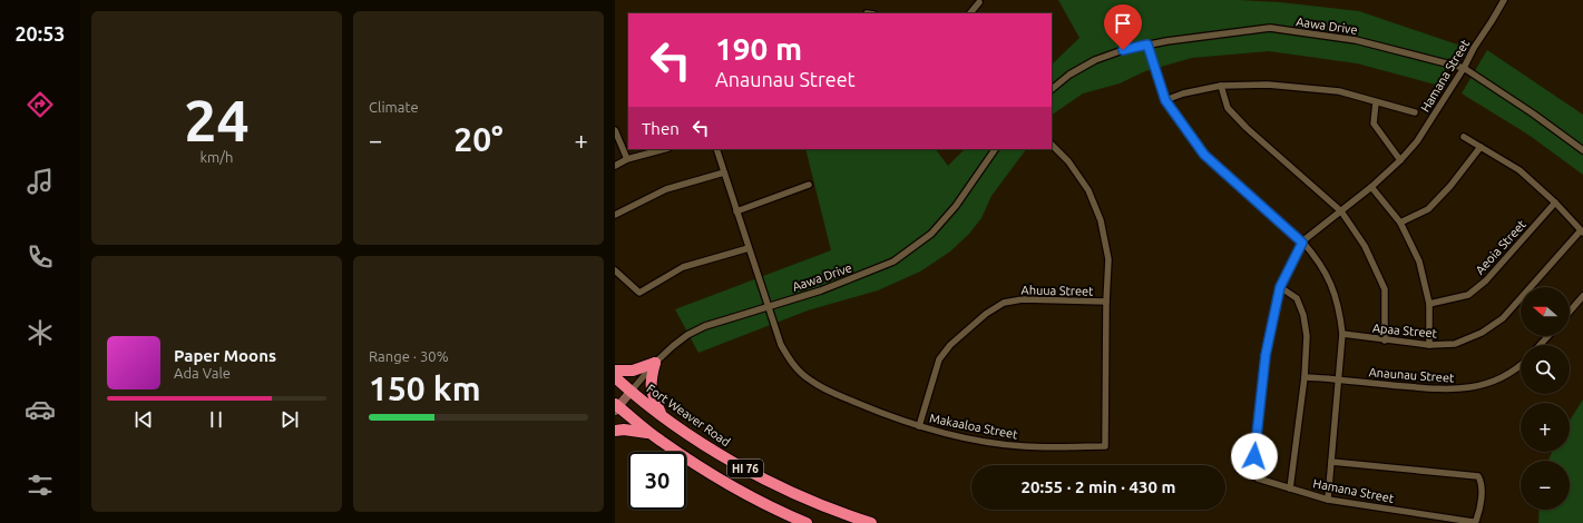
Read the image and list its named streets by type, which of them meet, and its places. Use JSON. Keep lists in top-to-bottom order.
{
  "streets": {
    "highway": ["Fort Weaver Road", "HI 76"],
    "street": [
      "Aawa Drive",
      "Hamana Street",
      "Aeoia Street",
      "Ahuua Street",
      "Apaa Street",
      "Anaunau Street",
      "Makaaloa Street"
    ]
  },
  "crossings": [
    ["Aawa Drive", "Hamana Street"],
    ["Aawa Drive", "Fort Weaver Road"],
    ["Aawa Drive", "Makaaloa Street"],
    ["Ahuua Street", "Makaaloa Street"]
  ],
  "north": "left",
  "page": {
    "tabs": "20:53",
    "tile": [
      ["24", "km/h"],
      "Climate",
      ["Range · 30%", "150 km"]
    ],
    "turn": ["190 m", "Anaunau Street"],
    "then": "Then",
    "heat": ["−", "20°", "+"],
    "map_buttons": ["+", "−"],
    "song": ["Paper Moons", "Ada Vale"],
    "limit": "30",
    "trip": "20:55 · 2 min · 430 m"
  }
}
